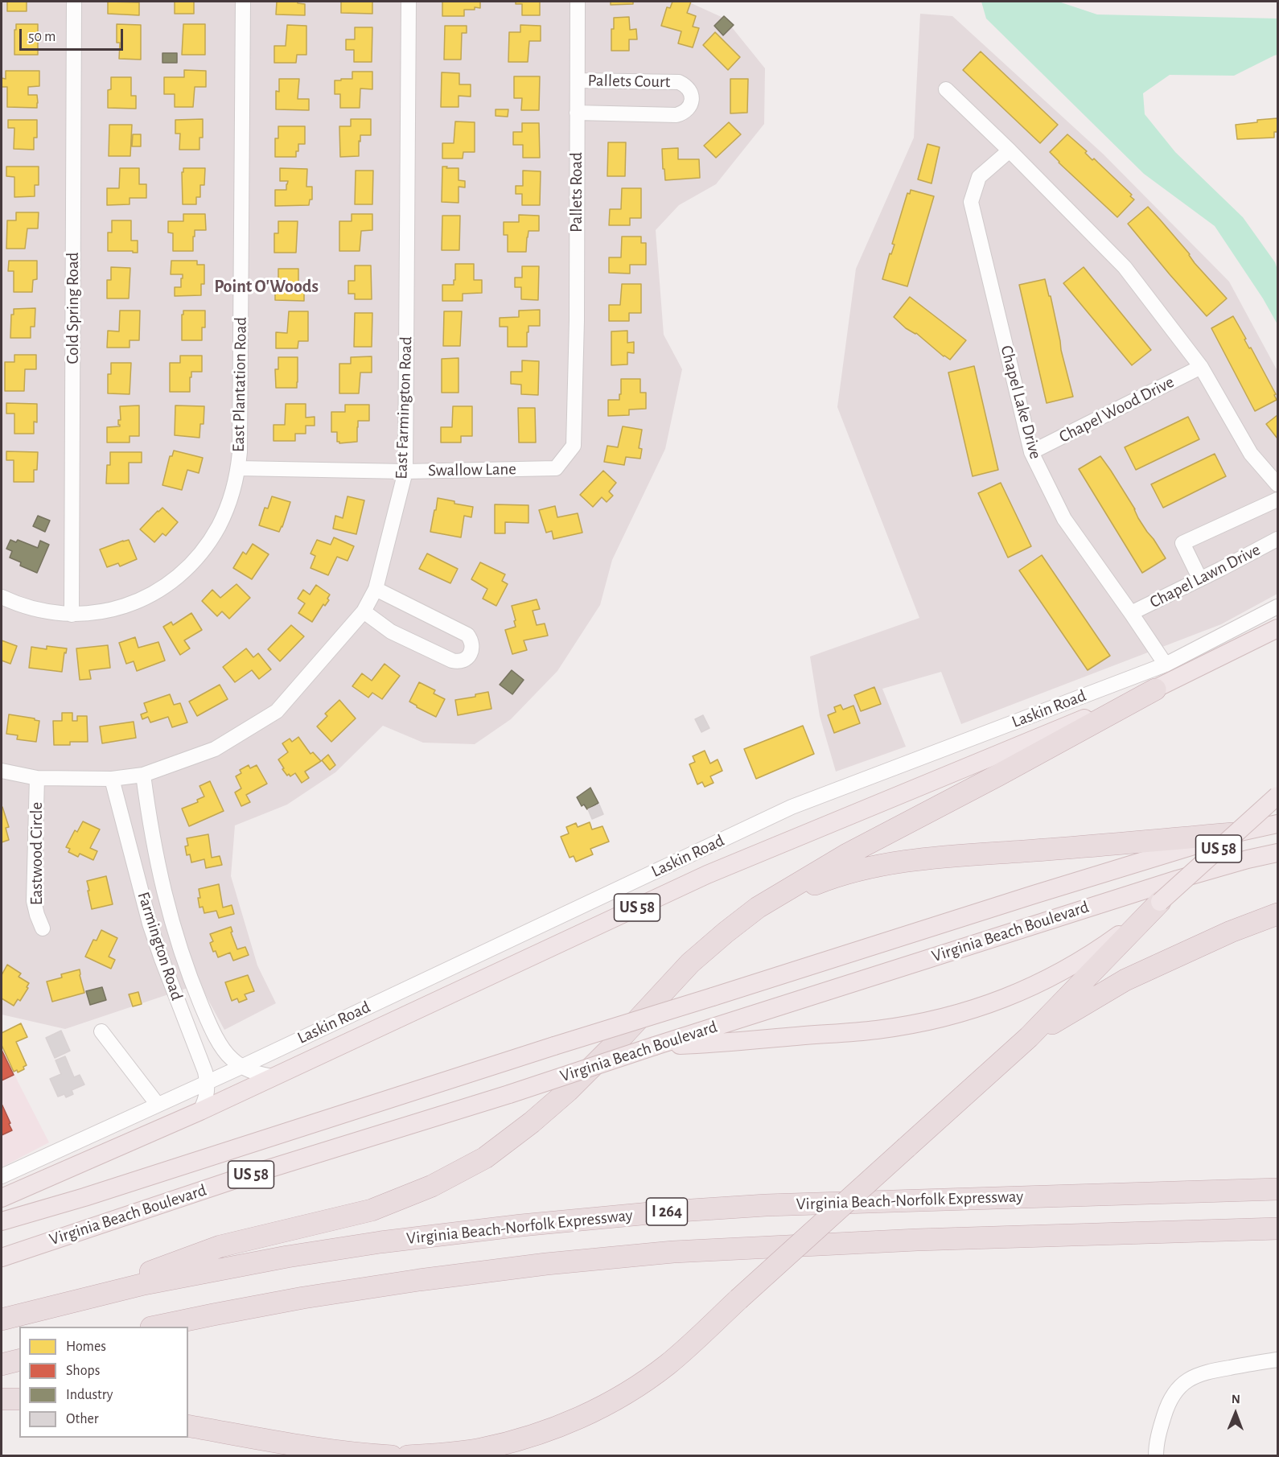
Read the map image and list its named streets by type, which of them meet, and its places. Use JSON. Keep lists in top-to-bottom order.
{
  "streets": {
    "highway": ["Virginia Beach-Norfolk Expressway", "I 264"],
    "main road": ["Laskin Road", "US 58", "Virginia Beach Boulevard"],
    "street": [
      "Pallets Court",
      "Pallets Road",
      "Cold Spring Road",
      "East Plantation Road",
      "Chapel Lake Drive",
      "East Farmington Road",
      "Chapel Wood Drive",
      "Swallow Lane",
      "Chapel Lawn Drive",
      "Eastwood Circle",
      "Farmington Road"
    ]
  },
  "crossings": [
    ["Pallets Court", "Pallets Road"],
    ["Pallets Road", "Swallow Lane"],
    ["Cold Spring Road", "East Plantation Road"],
    ["East Plantation Road", "Swallow Lane"],
    ["Chapel Lake Drive", "Chapel Wood Drive"],
    ["Chapel Lake Drive", "Chapel Lawn Drive"],
    ["Chapel Lake Drive", "Laskin Road"],
    ["East Farmington Road", "Swallow Lane"],
    ["East Farmington Road", "Eastwood Circle"],
    ["East Farmington Road", "Farmington Road"],
    ["Laskin Road", "Farmington Road"],
    ["US 58", "Virginia Beach Boulevard"]
  ],
  "districts": ["Point O'Woods"],
  "legend": [
    "Homes",
    "Shops",
    "Industry",
    "Other"
  ],
  "scale_bar": "50 m",
  "north": "top"
}
